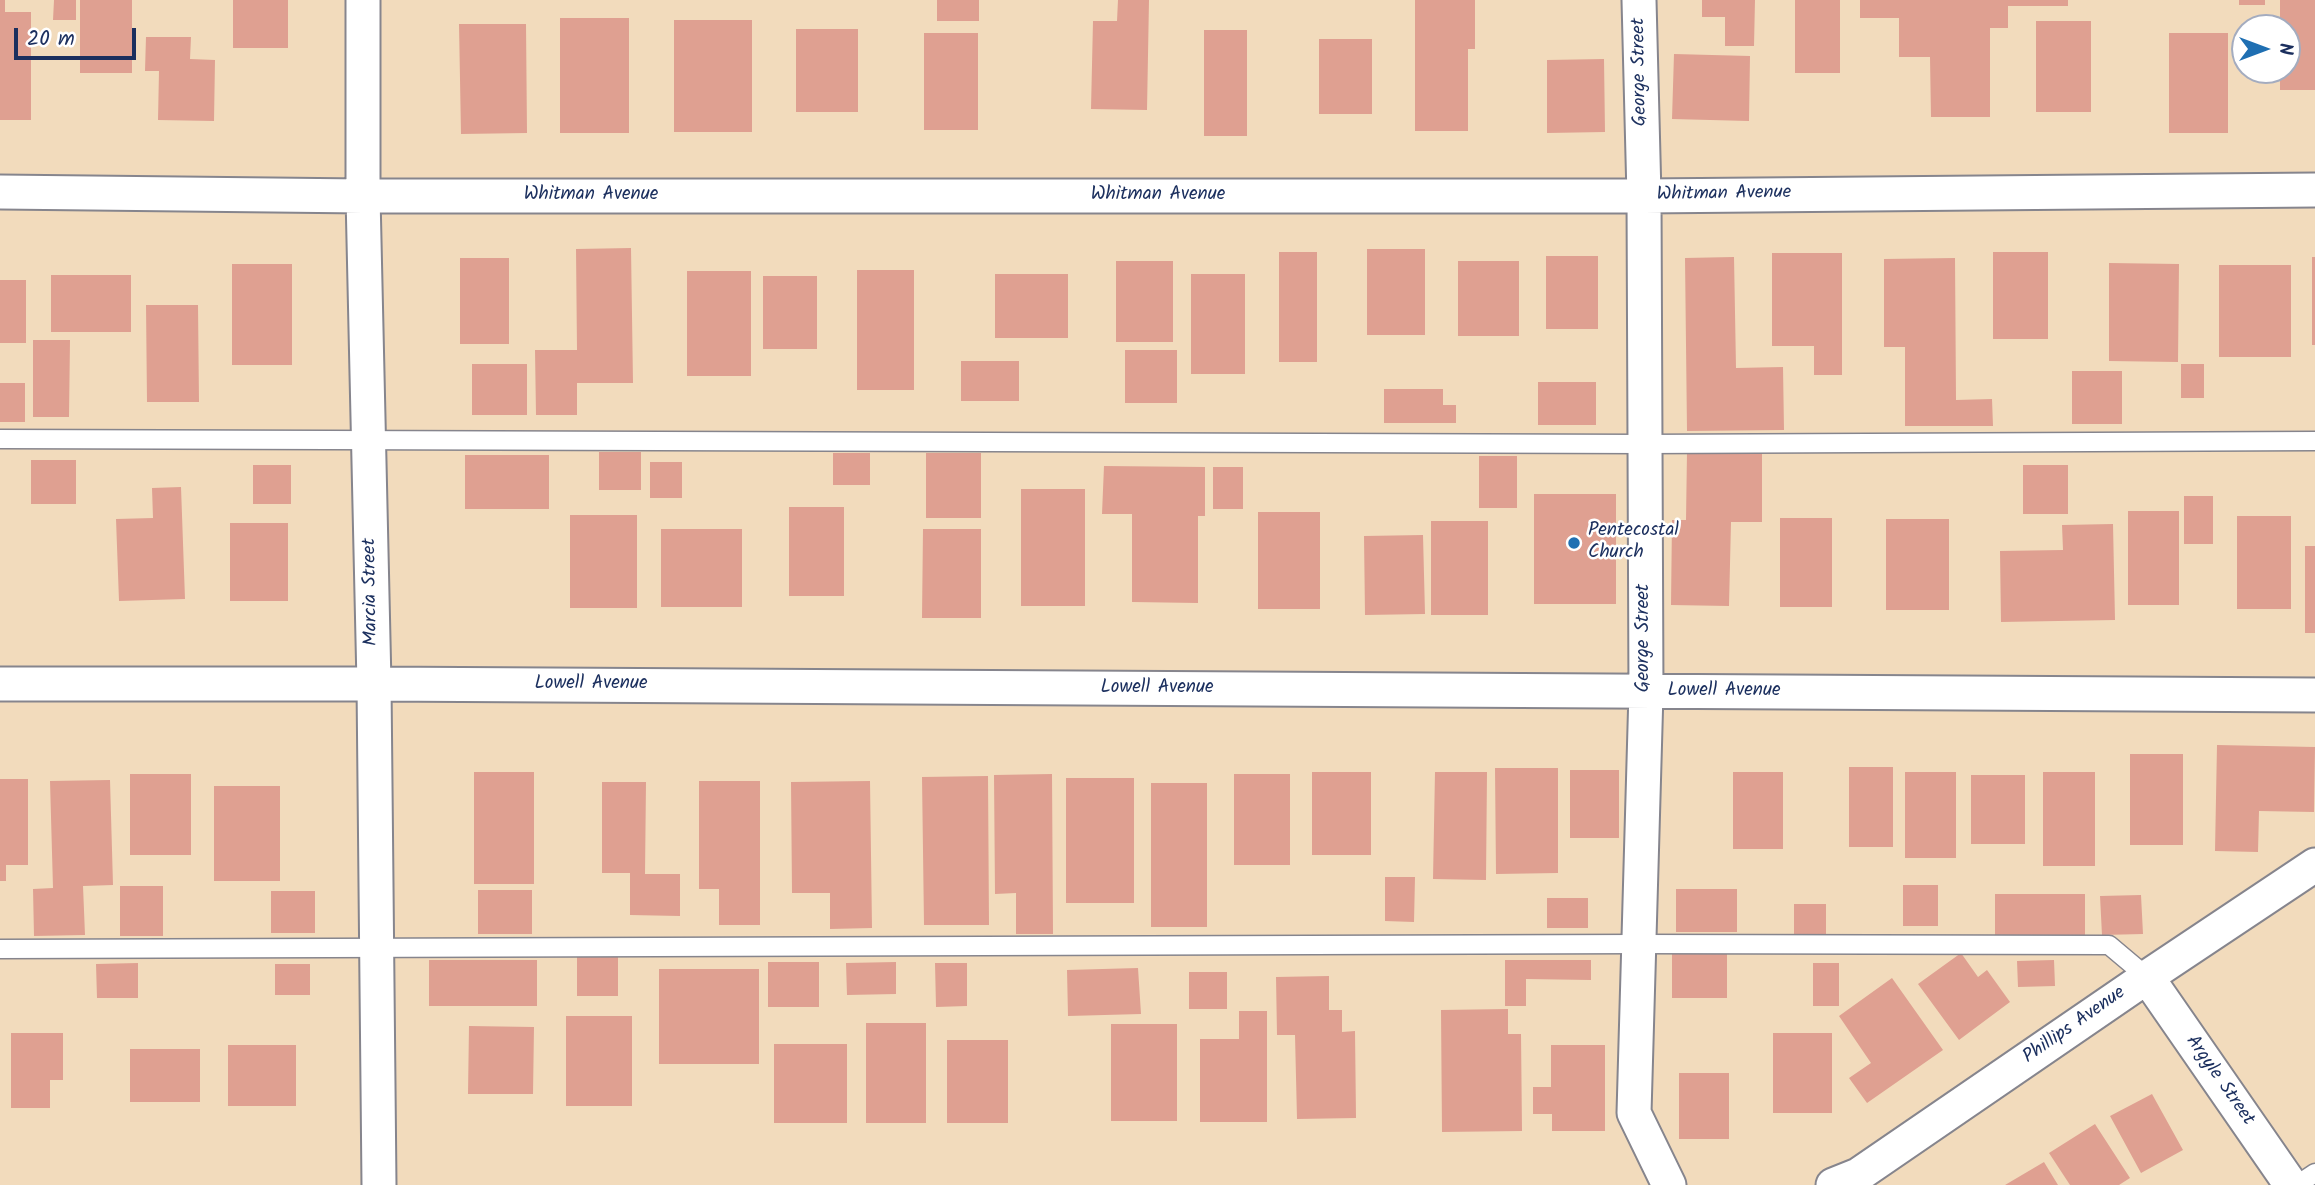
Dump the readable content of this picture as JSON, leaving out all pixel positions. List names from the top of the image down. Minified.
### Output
{"streets":{"street":["George Street","Whitman Avenue","Marcia Street","Lowell Avenue","Phillips Avenue","Argyle Street"]},"crossings":[["George Street","Whitman Avenue"],["George Street","Lowell Avenue"],["Whitman Avenue","Marcia Street"],["Marcia Street","Lowell Avenue"],["Phillips Avenue","Argyle Street"]],"places":["Pentecostal Church"],"scale_bar":"20 m","north":"right"}
